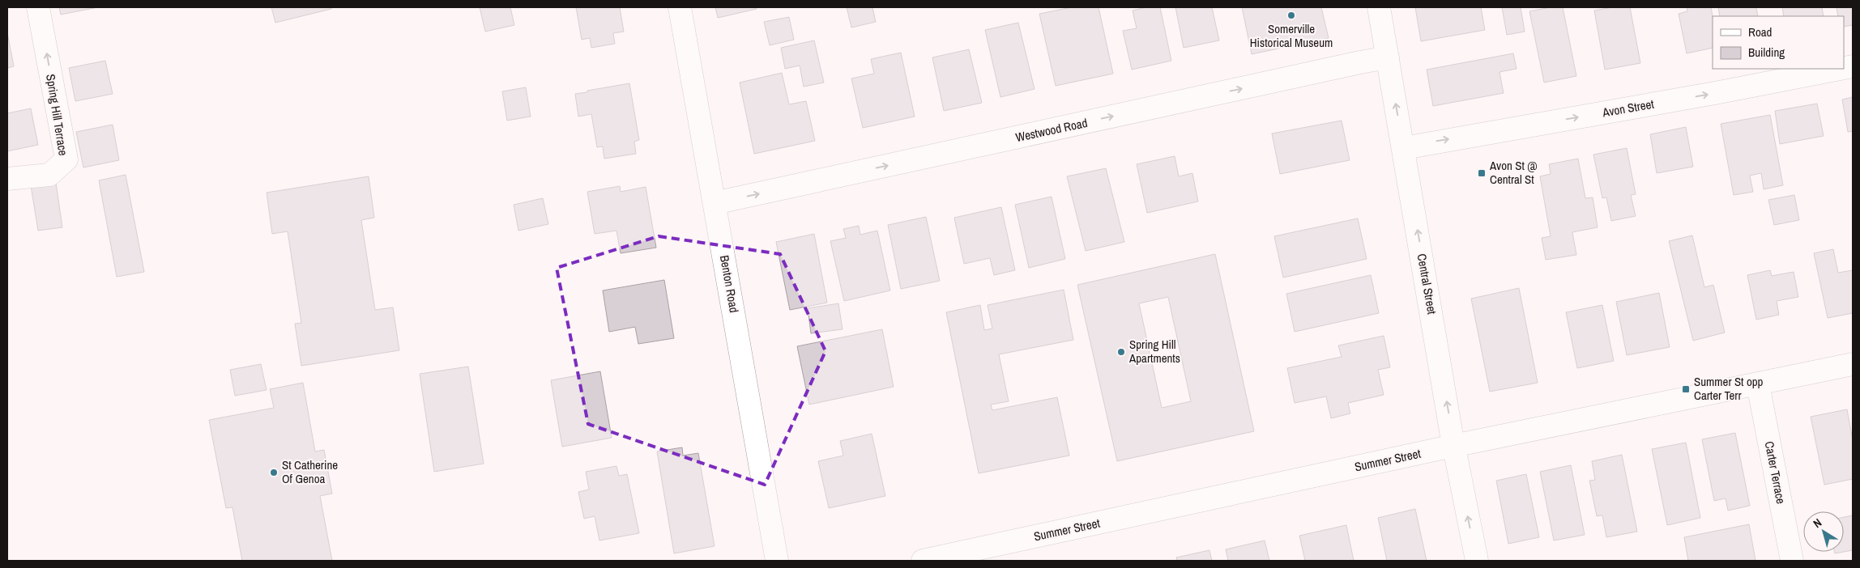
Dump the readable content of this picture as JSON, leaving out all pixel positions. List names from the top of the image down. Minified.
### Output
{"streets":{"street":["Avon Street","Spring Hill Terrace","Westwood Road","Benton Road","Central Street","Summer Street","Carter Terrace"]},"crossings":[["Avon Street","Central Street"],["Westwood Road","Benton Road"],["Westwood Road","Central Street"],["Central Street","Summer Street"],["Summer Street","Carter Terrace"]],"one_way":["Avon Street","Westwood Road","Central Street"],"places":{"other":["Somerville Historical Museum","Spring Hill Apartments","St Catherine Of Genoa"],"transit":["Avon St @ Central St","Summer St opp Carter Terr"]},"legend":["Road","Building"],"north":"top left"}
